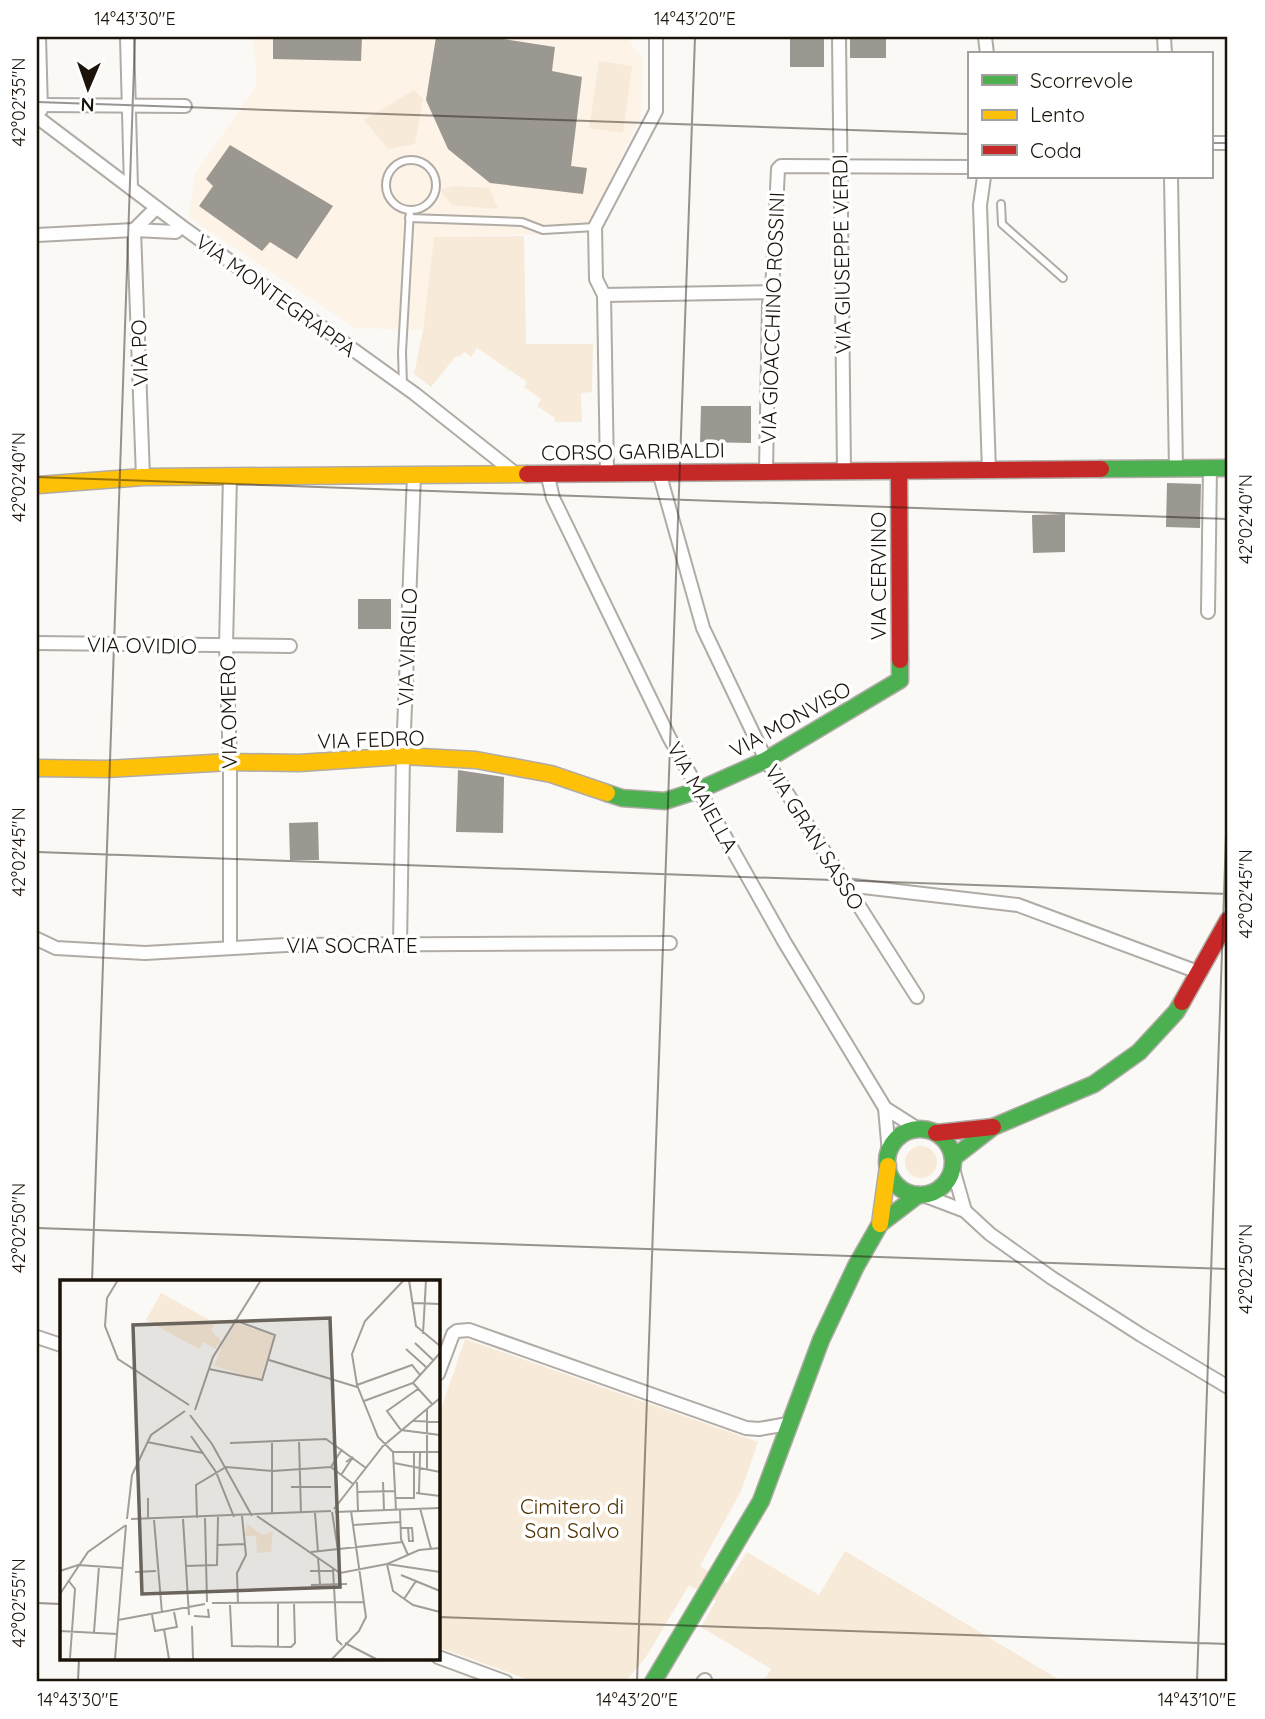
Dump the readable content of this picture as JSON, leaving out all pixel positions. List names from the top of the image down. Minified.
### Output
{"streets":{"street":["VIA GIUSEPPE VERDI","VIA MONTEGRAPPA","VIA GIOACCHINO ROSSINI","VIA PO","CORSO GARIBALDI","VIA CERVINO","VIA OVIDIO","VIA VIRGILO","VIA OMERO","VIA MONVISO","VIA FEDRO","VIA MAIELLA","VIA GRAN SASSO","VIA SOCRATE"]},"crossings":[["VIA GIUSEPPE VERDI","VIA GIOACCHINO ROSSINI"],["VIA GIUSEPPE VERDI","CORSO GARIBALDI"],["VIA MONTEGRAPPA","CORSO GARIBALDI"],["VIA GIOACCHINO ROSSINI","CORSO GARIBALDI"],["VIA PO","CORSO GARIBALDI"],["CORSO GARIBALDI","VIA CERVINO"],["CORSO GARIBALDI","VIA VIRGILO"],["CORSO GARIBALDI","VIA OMERO"],["CORSO GARIBALDI","VIA MAIELLA"],["CORSO GARIBALDI","VIA GRAN SASSO"],["VIA CERVINO","VIA MONVISO"],["VIA OVIDIO","VIA OMERO"],["VIA VIRGILO","VIA FEDRO"],["VIA VIRGILO","VIA SOCRATE"],["VIA OMERO","VIA FEDRO"],["VIA OMERO","VIA SOCRATE"],["VIA MONVISO","VIA FEDRO"],["VIA MONVISO","VIA MAIELLA"],["VIA MONVISO","VIA GRAN SASSO"],["VIA FEDRO","VIA MAIELLA"]],"parks":["Cimitero di San Salvo"],"legend":["Scorrevole","Lento","Coda"],"north":"bottom","coordinates":["14°43'30\"E","14°43'20\"E","42°02'35\"N","42°02'40\"N","42°02'45\"N","42°02'50\"N","42°02'55\"N","14°43'10\"E"]}
